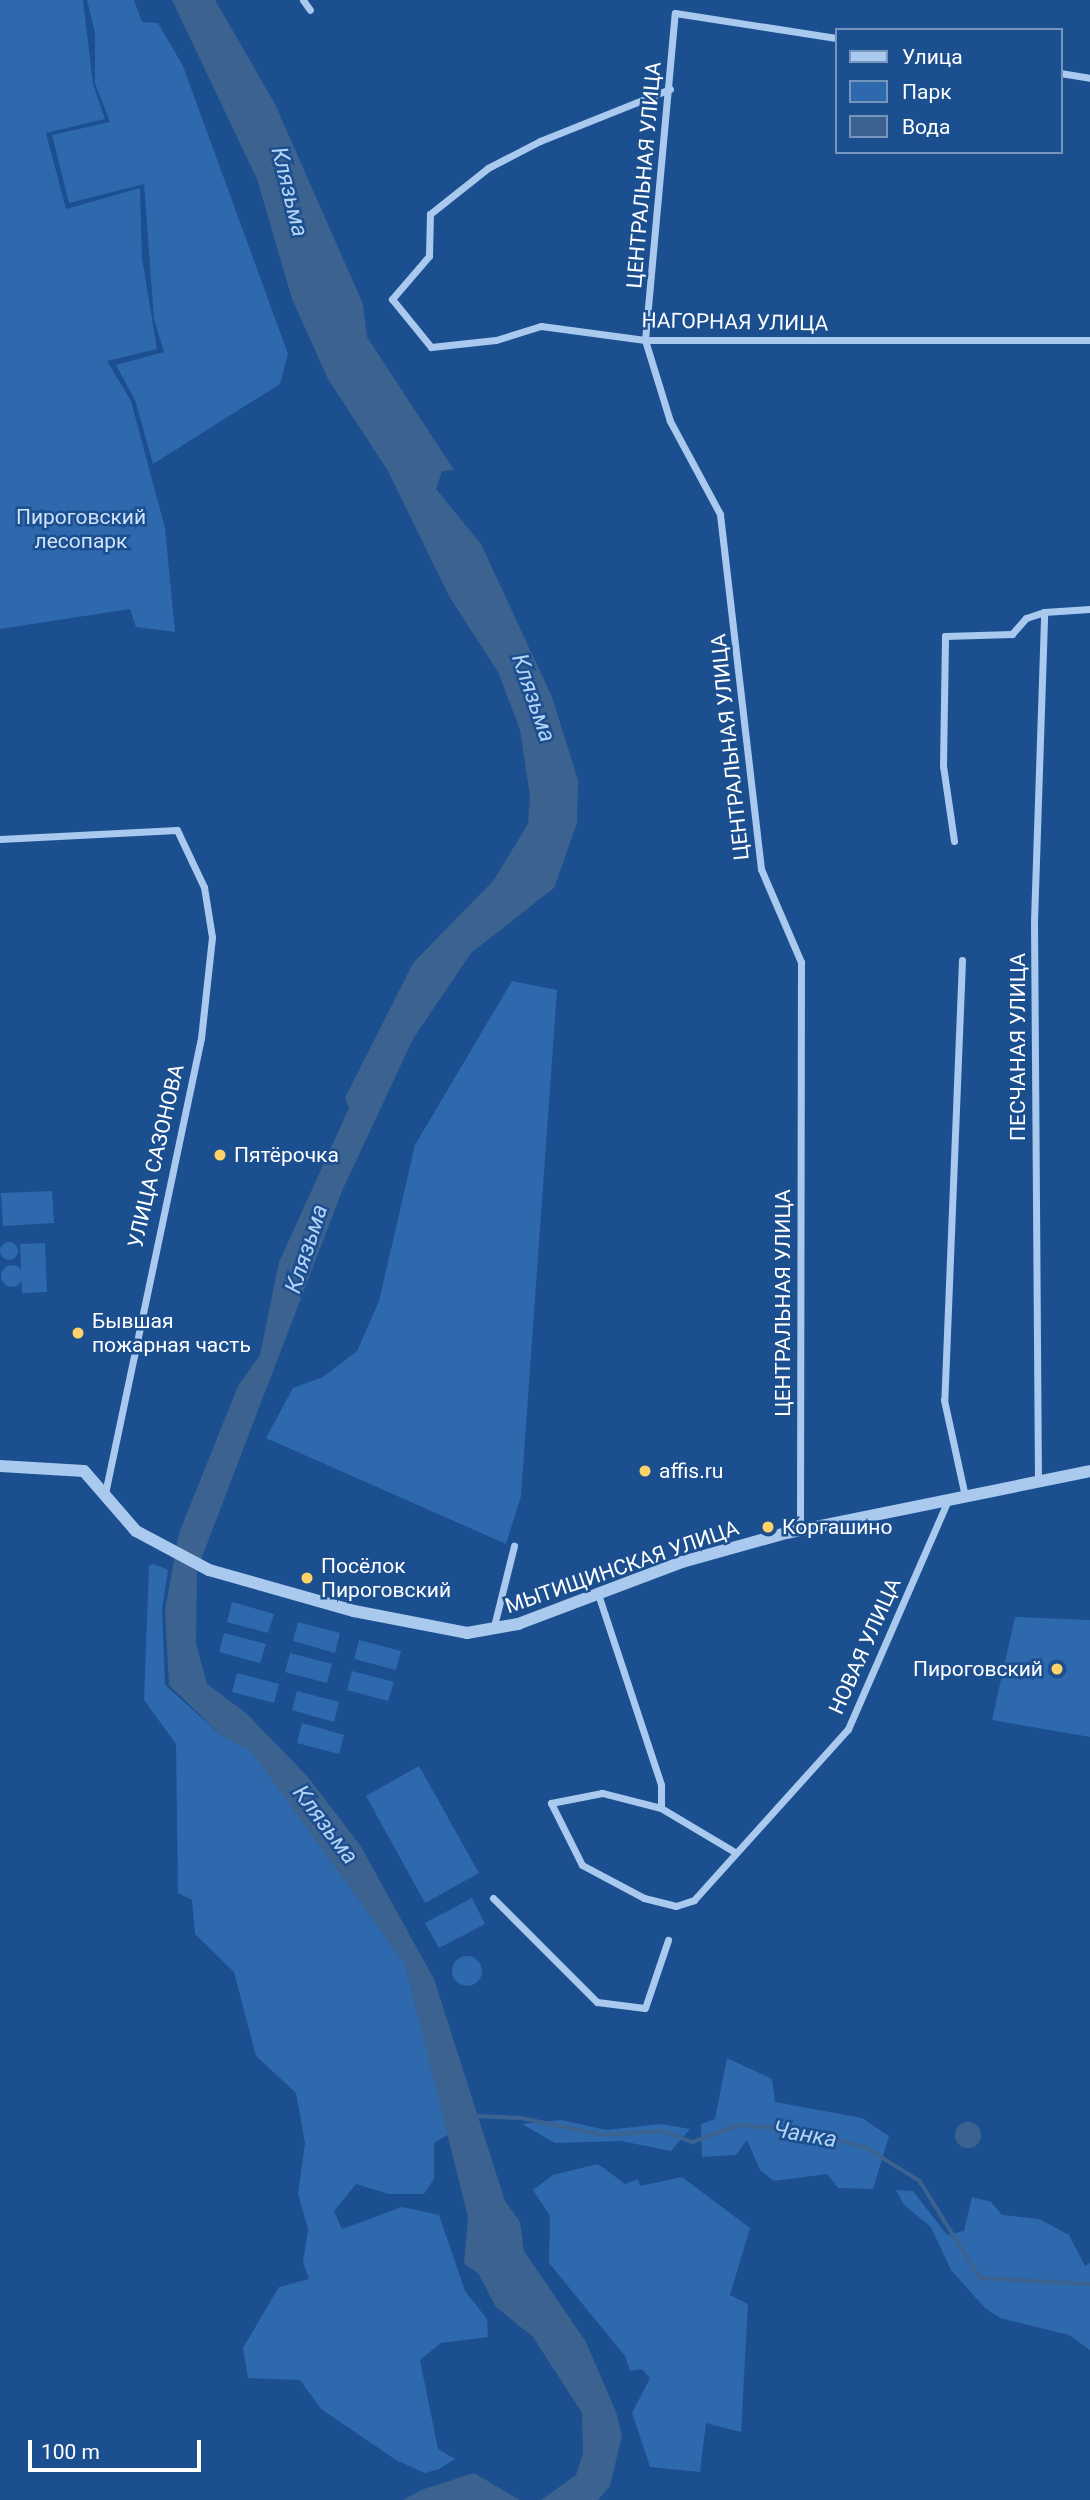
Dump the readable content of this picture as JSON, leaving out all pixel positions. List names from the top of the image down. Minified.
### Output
{"streets":{"street":["ЦЕНТРАЛЬНАЯ УЛИЦА","НАГОРНАЯ УЛИЦА","ПЕСЧАНАЯ УЛИЦА","УЛИЦА САЗОНОВА","МЫТИЩИНСКАЯ УЛИЦА","НОВАЯ УЛИЦА"]},"crossings":[["ЦЕНТРАЛЬНАЯ УЛИЦА","НАГОРНАЯ УЛИЦА"],["ЦЕНТРАЛЬНАЯ УЛИЦА","МЫТИЩИНСКАЯ УЛИЦА"],["ПЕСЧАНАЯ УЛИЦА","МЫТИЩИНСКАЯ УЛИЦА"],["УЛИЦА САЗОНОВА","МЫТИЩИНСКАЯ УЛИЦА"],["МЫТИЩИНСКАЯ УЛИЦА","НОВАЯ УЛИЦА"]],"water":["Клязьма","Чанка"],"parks":["Пироговский лесопарк"],"places":["Пятёрочка","Бывшая пожарная часть","affis.ru","Коргашино","Посёлок Пироговский","Пироговский"],"legend":["Улица","Парк","Вода"],"scale_bar":"100 m"}
